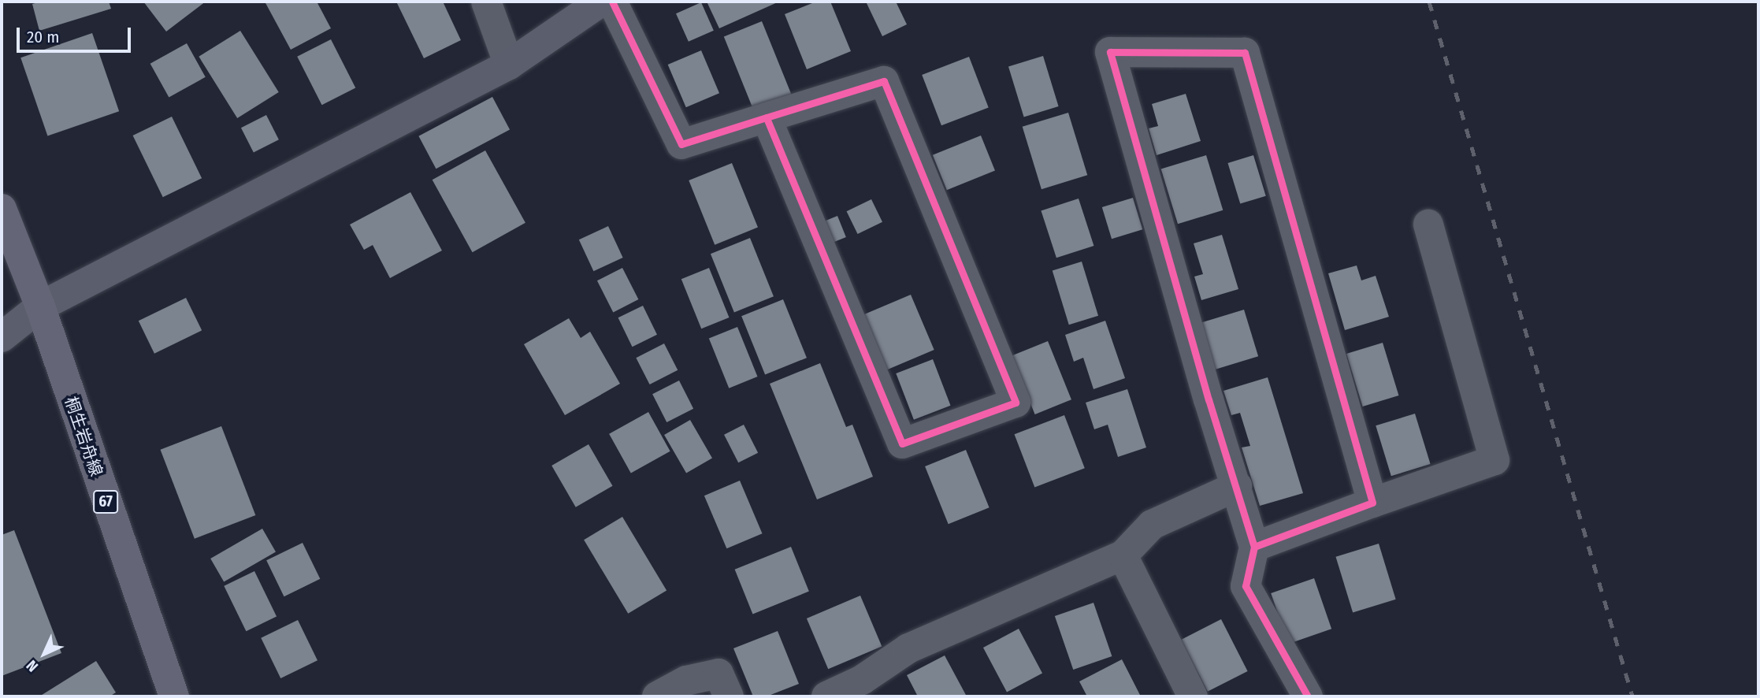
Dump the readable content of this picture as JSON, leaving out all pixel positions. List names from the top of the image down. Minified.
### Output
{"streets":{"main road":["桐生岩舟線","67"]},"scale_bar":"20 m","north":"bottom left"}
